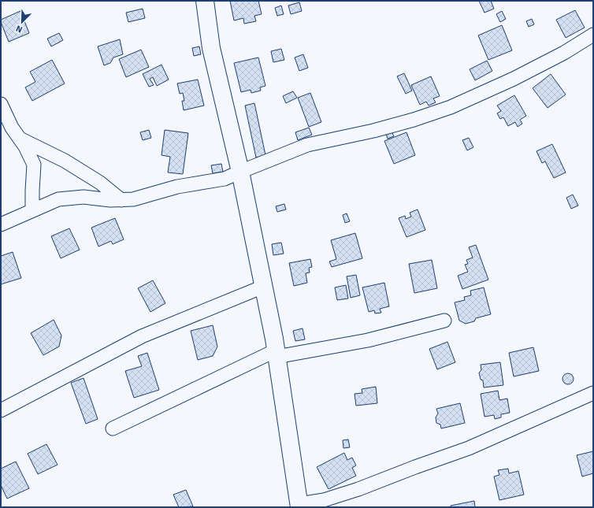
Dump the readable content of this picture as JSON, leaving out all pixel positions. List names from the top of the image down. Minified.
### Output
{"north":"bottom left"}
